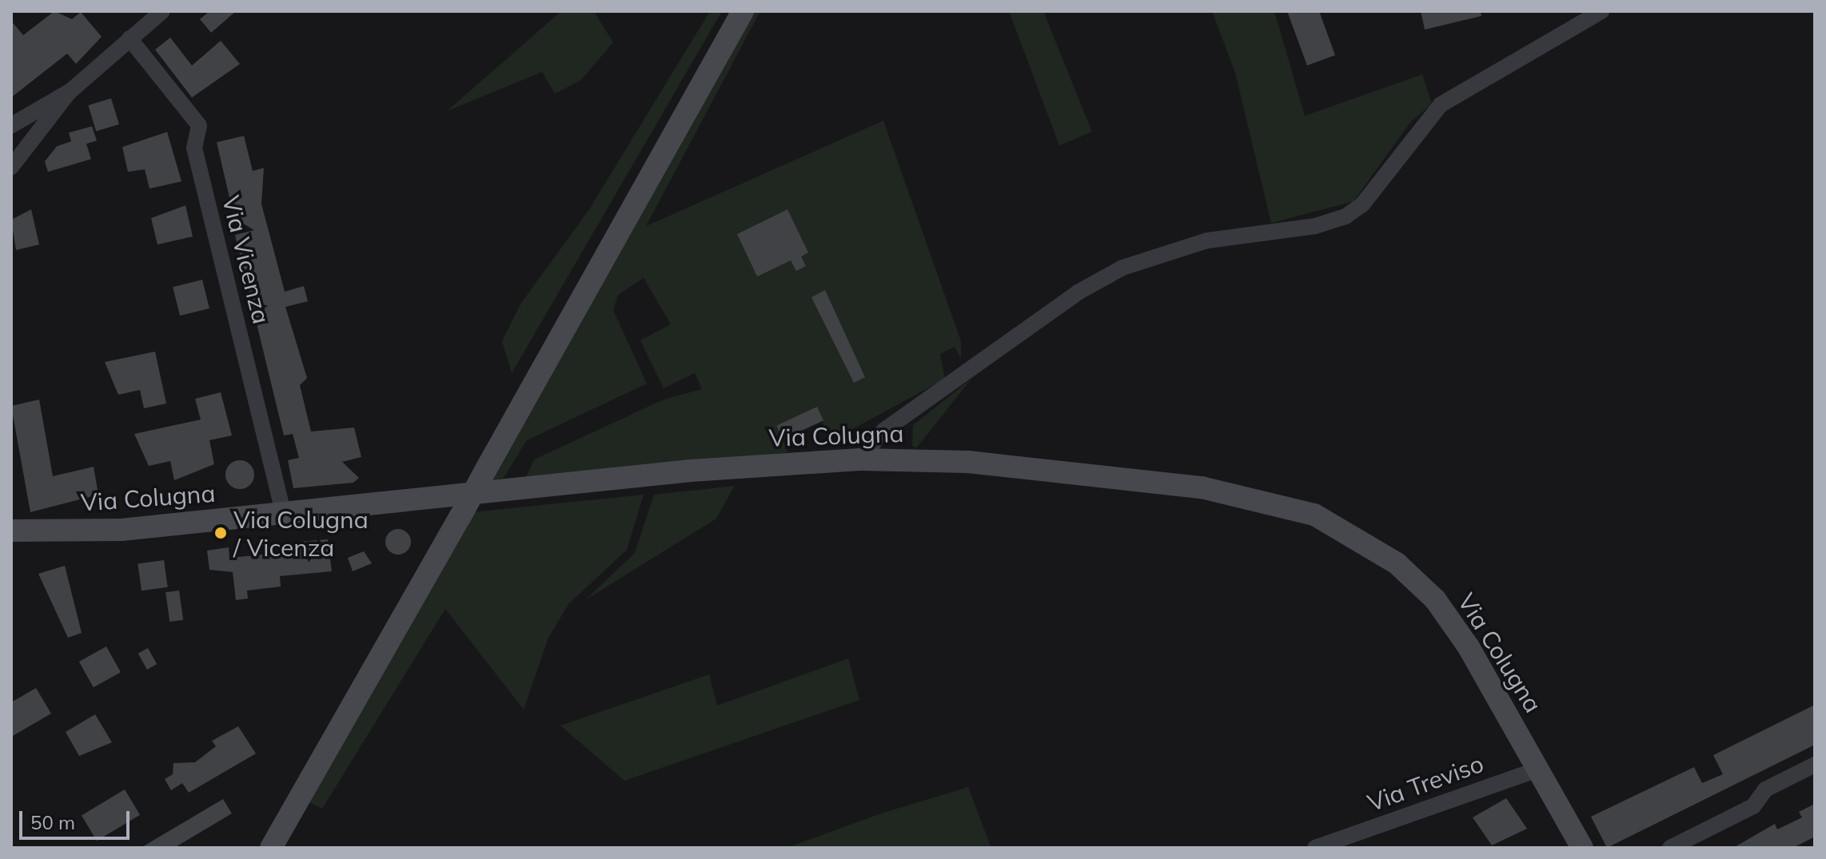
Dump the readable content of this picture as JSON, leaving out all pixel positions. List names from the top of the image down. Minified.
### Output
{"streets":{"street":["Via Vicenza","Via Colugna","Via Treviso"]},"crossings":[["Via Vicenza","Via Colugna"],["Via Colugna","Via Treviso"]],"places":["Via Colugna / Vicenza"],"scale_bar":"50 m"}
